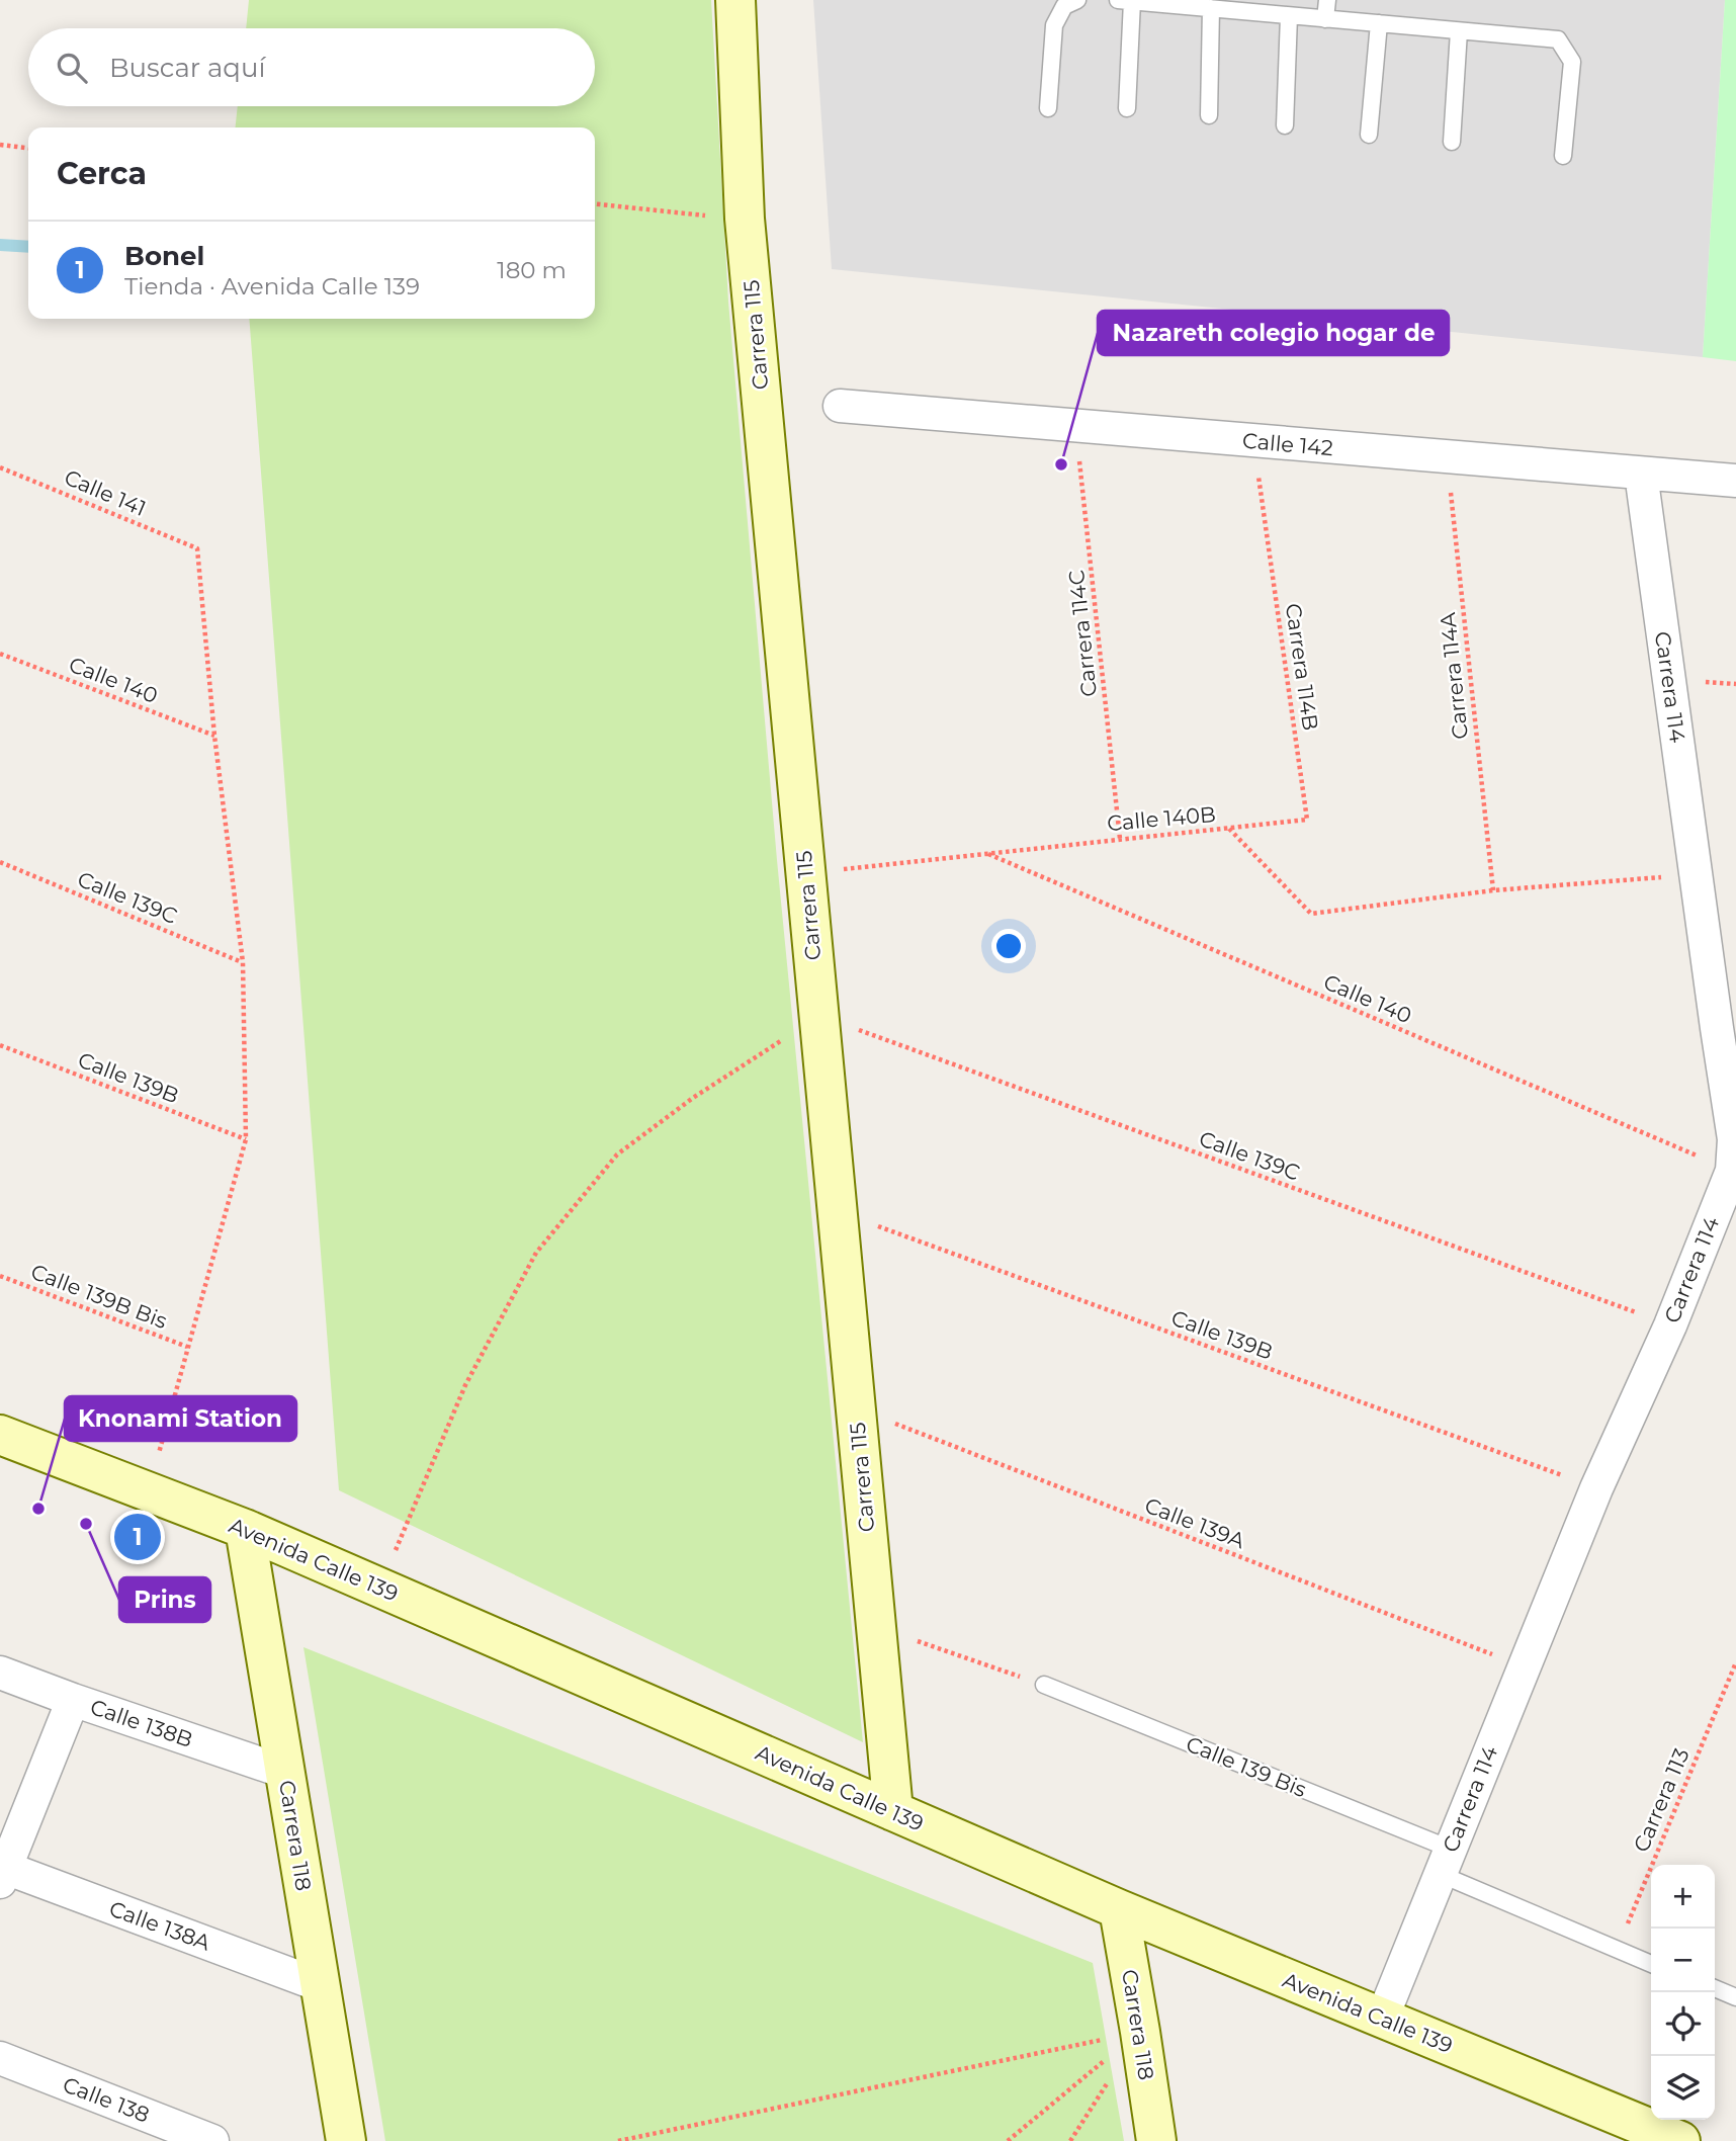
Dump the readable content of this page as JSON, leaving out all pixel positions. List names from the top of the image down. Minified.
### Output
{"streets":{"street":["Carrera 115","Calle 142","Carrera 114","Avenida Calle 139","Calle 138B","Carrera 118","Calle 138A","Calle 138"],"lane":["Calle 139 Bis"],"path":["Calle 141","Carrera 114C","Carrera 114B","Carrera 114A","Calle 140","Calle 140B","Calle 139C","Calle 139B","Calle 139B Bis","Calle 139A","Carrera 113"]},"crossings":[["Carrera 115","Calle 140B"],["Carrera 115","Calle 139C"],["Carrera 115","Calle 139B"],["Carrera 115","Calle 139A"],["Carrera 115","Avenida Calle 139"],["Calle 142","Carrera 114C"],["Calle 142","Carrera 114B"],["Calle 142","Carrera 114A"],["Calle 142","Carrera 114"],["Calle 141","Calle 140"],["Carrera 114C","Calle 140B"],["Carrera 114B","Calle 140B"],["Carrera 114A","Calle 140B"],["Calle 140","Carrera 114"],["Calle 140","Calle 140B"],["Carrera 114","Calle 140B"],["Carrera 114","Calle 139C"],["Carrera 114","Calle 139B"],["Carrera 114","Calle 139A"],["Carrera 114","Avenida Calle 139"],["Carrera 114","Calle 139 Bis"],["Avenida Calle 139","Carrera 118"],["Calle 138B","Carrera 118"],["Calle 139 Bis","Carrera 113"],["Carrera 118","Calle 138A"]],"places":["Nazareth colegio hogar de","Knonami Station","Prins"],"page":{"search":"Buscar aquí","heading":"Cerca","list":[{"mark":"1","name":"Bonel","note":"Tienda · Avenida Calle 139","value":"180 m"}],"pins":"1","map_buttons":["+","−"]}}
